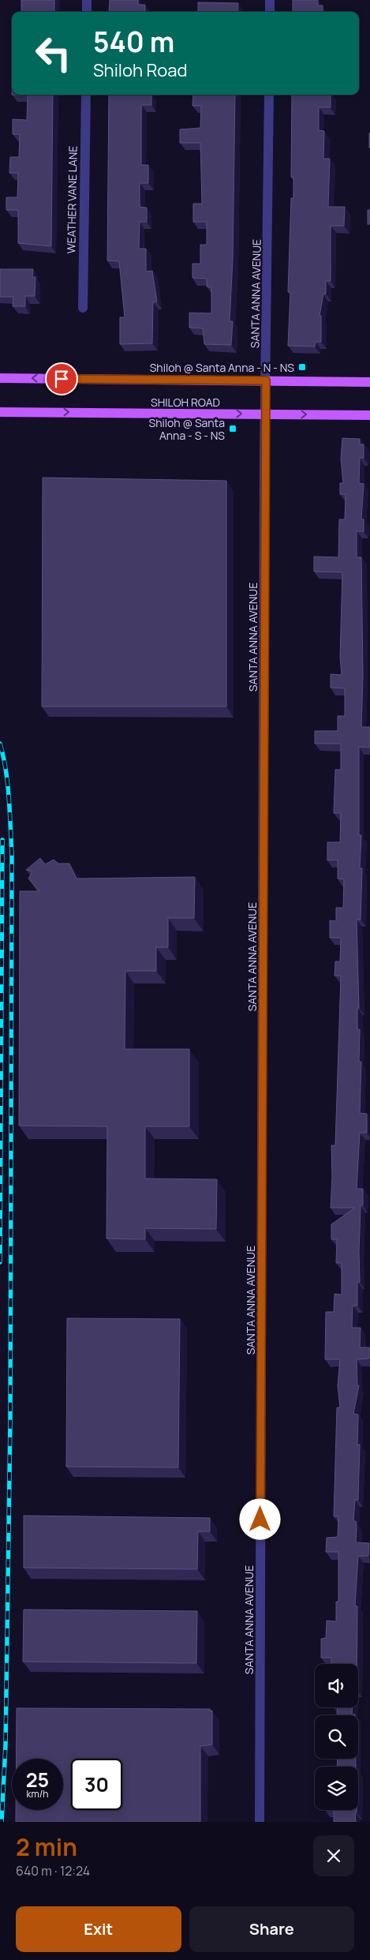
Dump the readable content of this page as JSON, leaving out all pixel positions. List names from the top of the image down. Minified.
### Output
{"streets":{"main road":["SHILOH ROAD"],"street":["WEATHER VANE LANE","SANTA ANNA AVENUE"]},"crossings":[["SANTA ANNA AVENUE","SHILOH ROAD"]],"places":{"transit":["Shiloh @ Santa Anna - N - NS","Shiloh @ Santa Anna - S - NS"]},"page":{"turn":["540 m","Shiloh Road"],"speed":"25 km/h","limit":"30","heading":["2 min","640 m · 12:24"],"buttons":["Exit","Share"]}}
